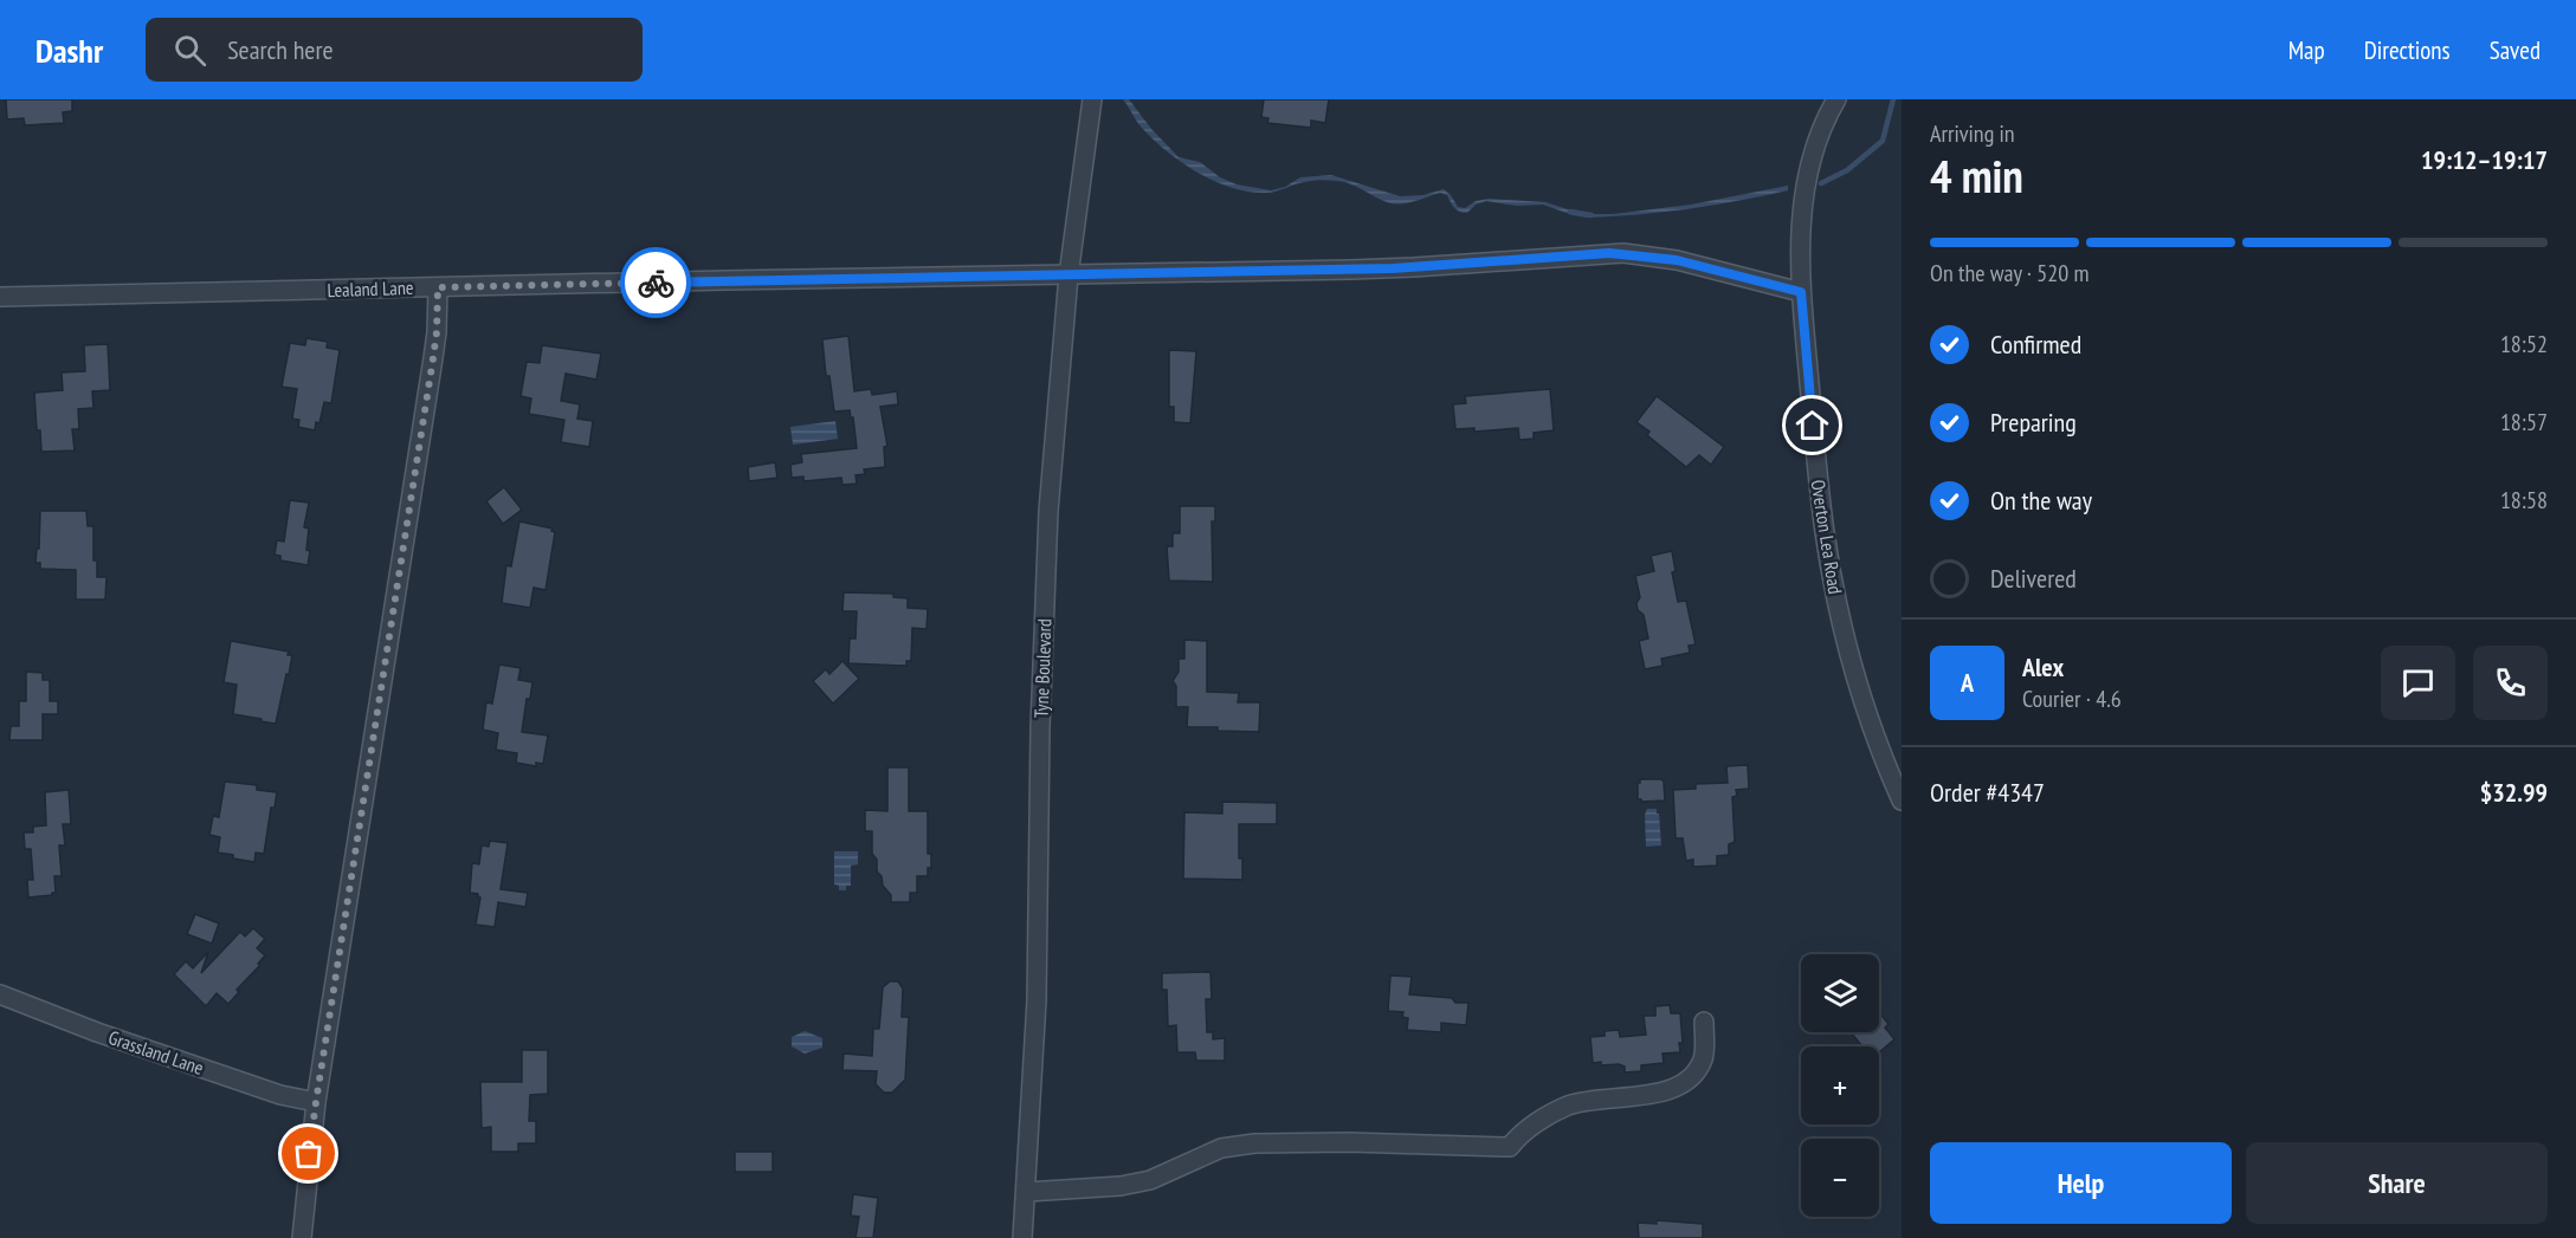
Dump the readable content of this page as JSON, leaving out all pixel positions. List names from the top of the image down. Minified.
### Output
{"streets":{"street":["Lealand Lane","Overton Lea Road","Tyne Boulevard","Grassland Lane"]},"crossings":[["Lealand Lane","Overton Lea Road"],["Lealand Lane","Tyne Boulevard"]],"page":{"header":"Dashr","search":"Search here","nav":["Map","Directions","Saved"],"heading":["4 min","Arriving in","19:12–19:17"],"panel":["Alex","Courier · 4.6","Order #4347","$32.99"],"bar":"On the way · 520 m","list":[["Confirmed","18:52"],["Preparing","18:57"],["On the way","18:58"],"Delivered"],"round":"A","map_buttons":["+","−"],"buttons":["Help","Share"]}}
